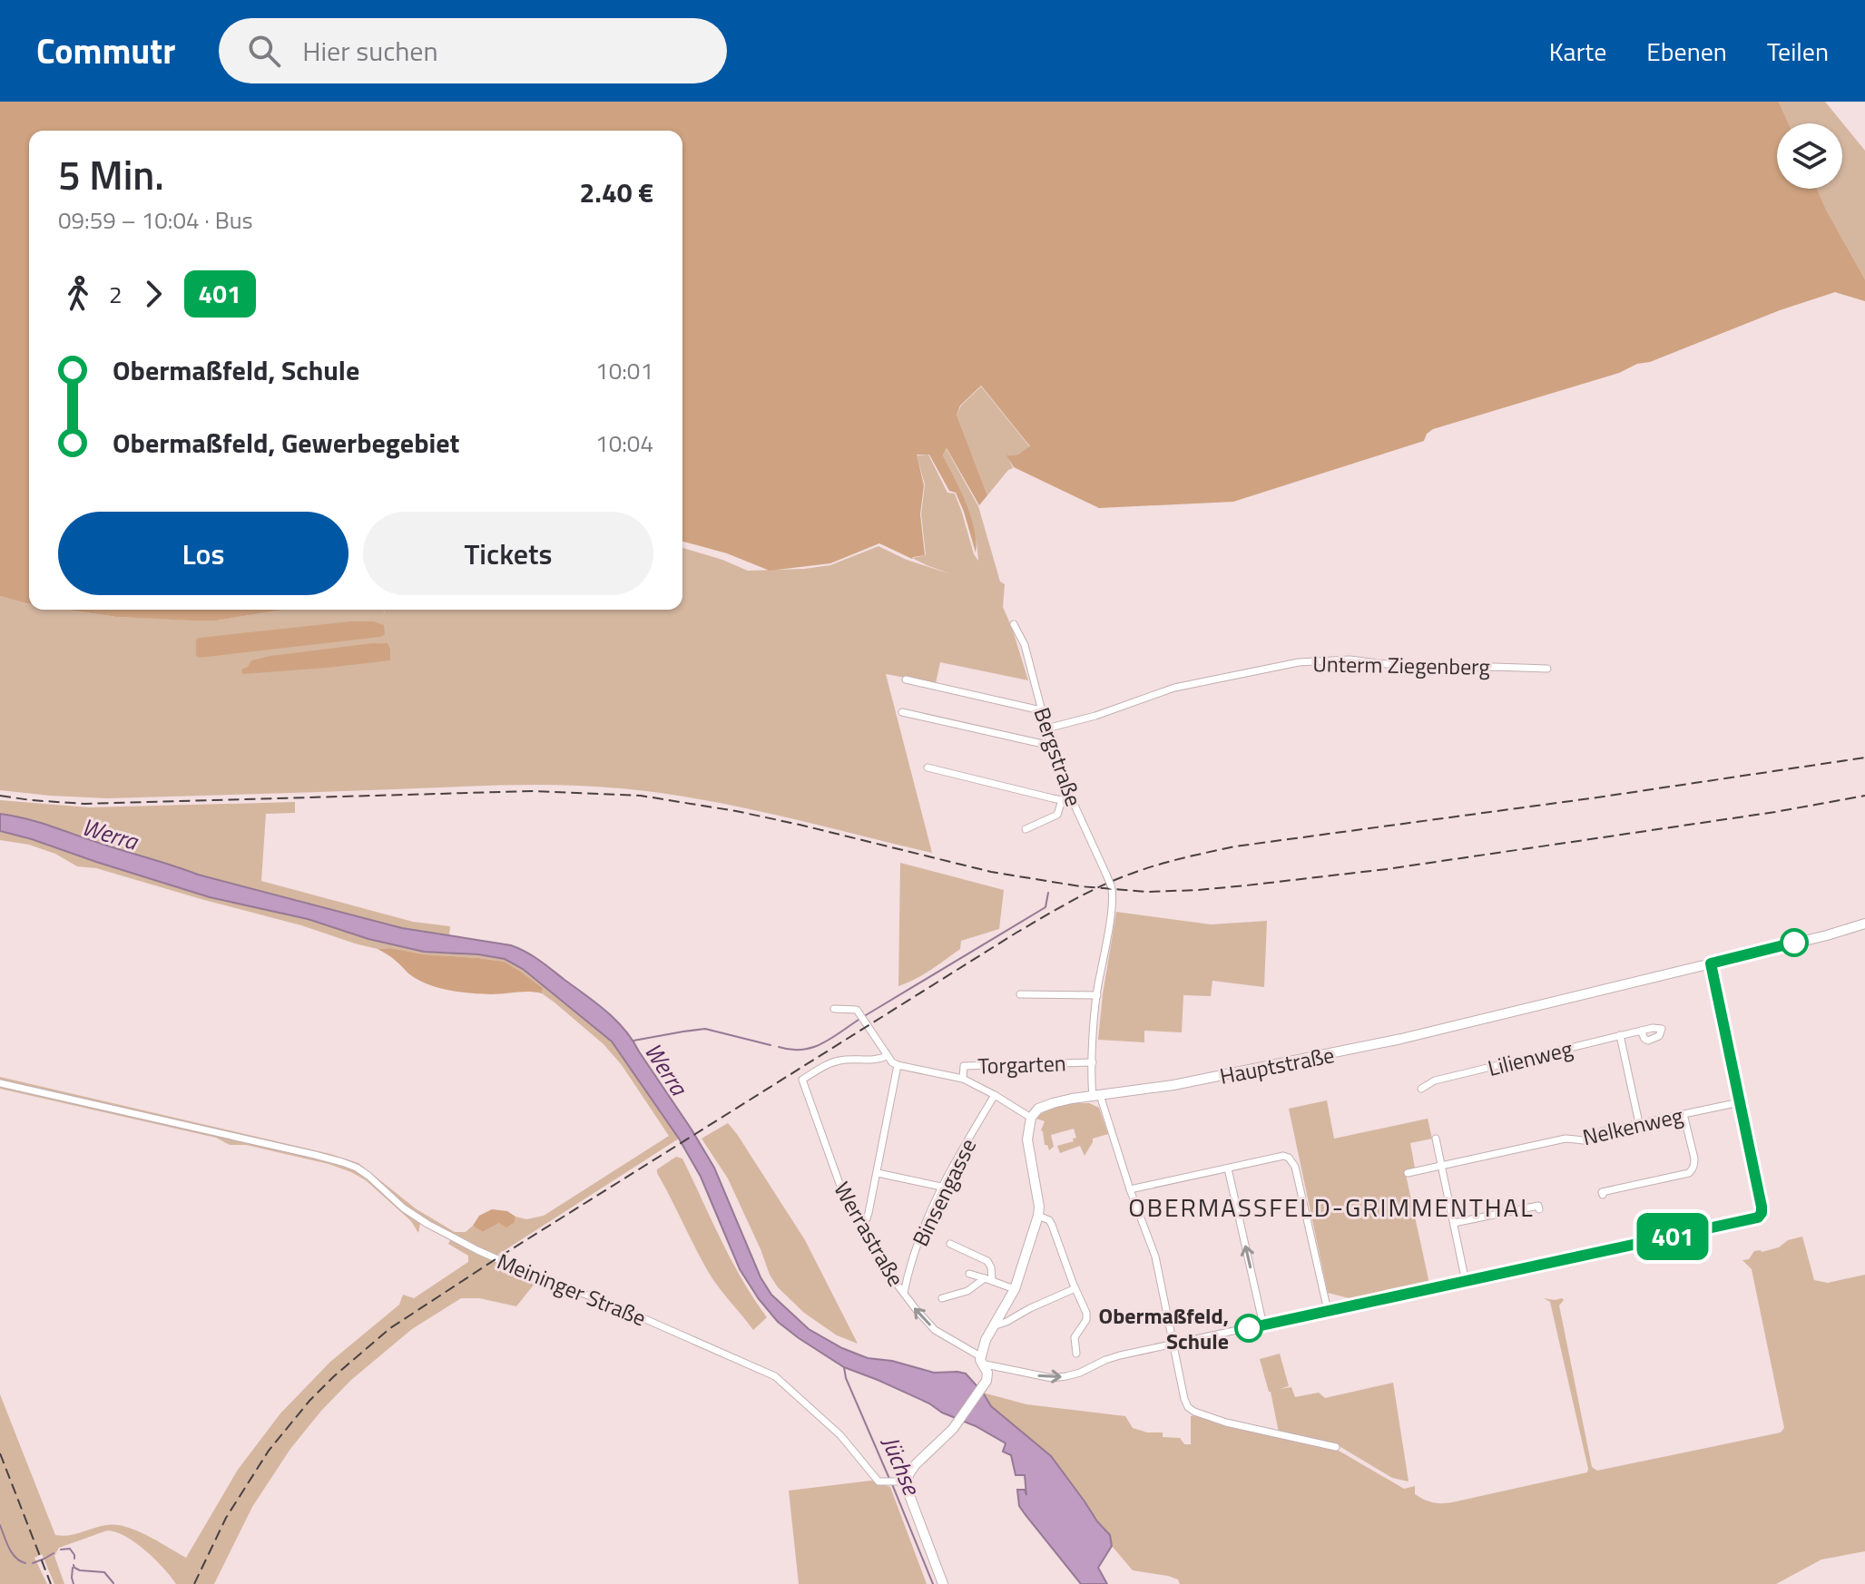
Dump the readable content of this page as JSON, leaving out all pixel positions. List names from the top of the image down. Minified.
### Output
{"streets":{"main road":["Hauptstraße"],"street":["Unterm Ziegenberg","Bergstraße","Lilienweg","Torgarten","Nelkenweg","Binsengasse","Werrastraße","Meininger Straße"]},"crossings":[["Unterm Ziegenberg","Bergstraße"],["Nelkenweg","Werrastraße"],["Binsengasse","Werrastraße"]],"districts":["OBERMASSFELD-GRIMMENTHAL"],"water":["Werra","Jüchse"],"places":["Obermaßfeld, Schule"],"lines":["bus line 401"],"page":{"header":"Commutr","search":"Hier suchen","nav":["Karte","Ebenen","Teilen"],"on_map":"401","heading":["5 Min.","09:59 – 10:04 · Bus","2.40 €"],"legs":["2","401"],"list":[{"name":"Obermaßfeld, Schule","value":"10:01"},{"name":"Obermaßfeld, Gewerbegebiet","value":"10:04"}],"buttons":["Los","Tickets"]}}
